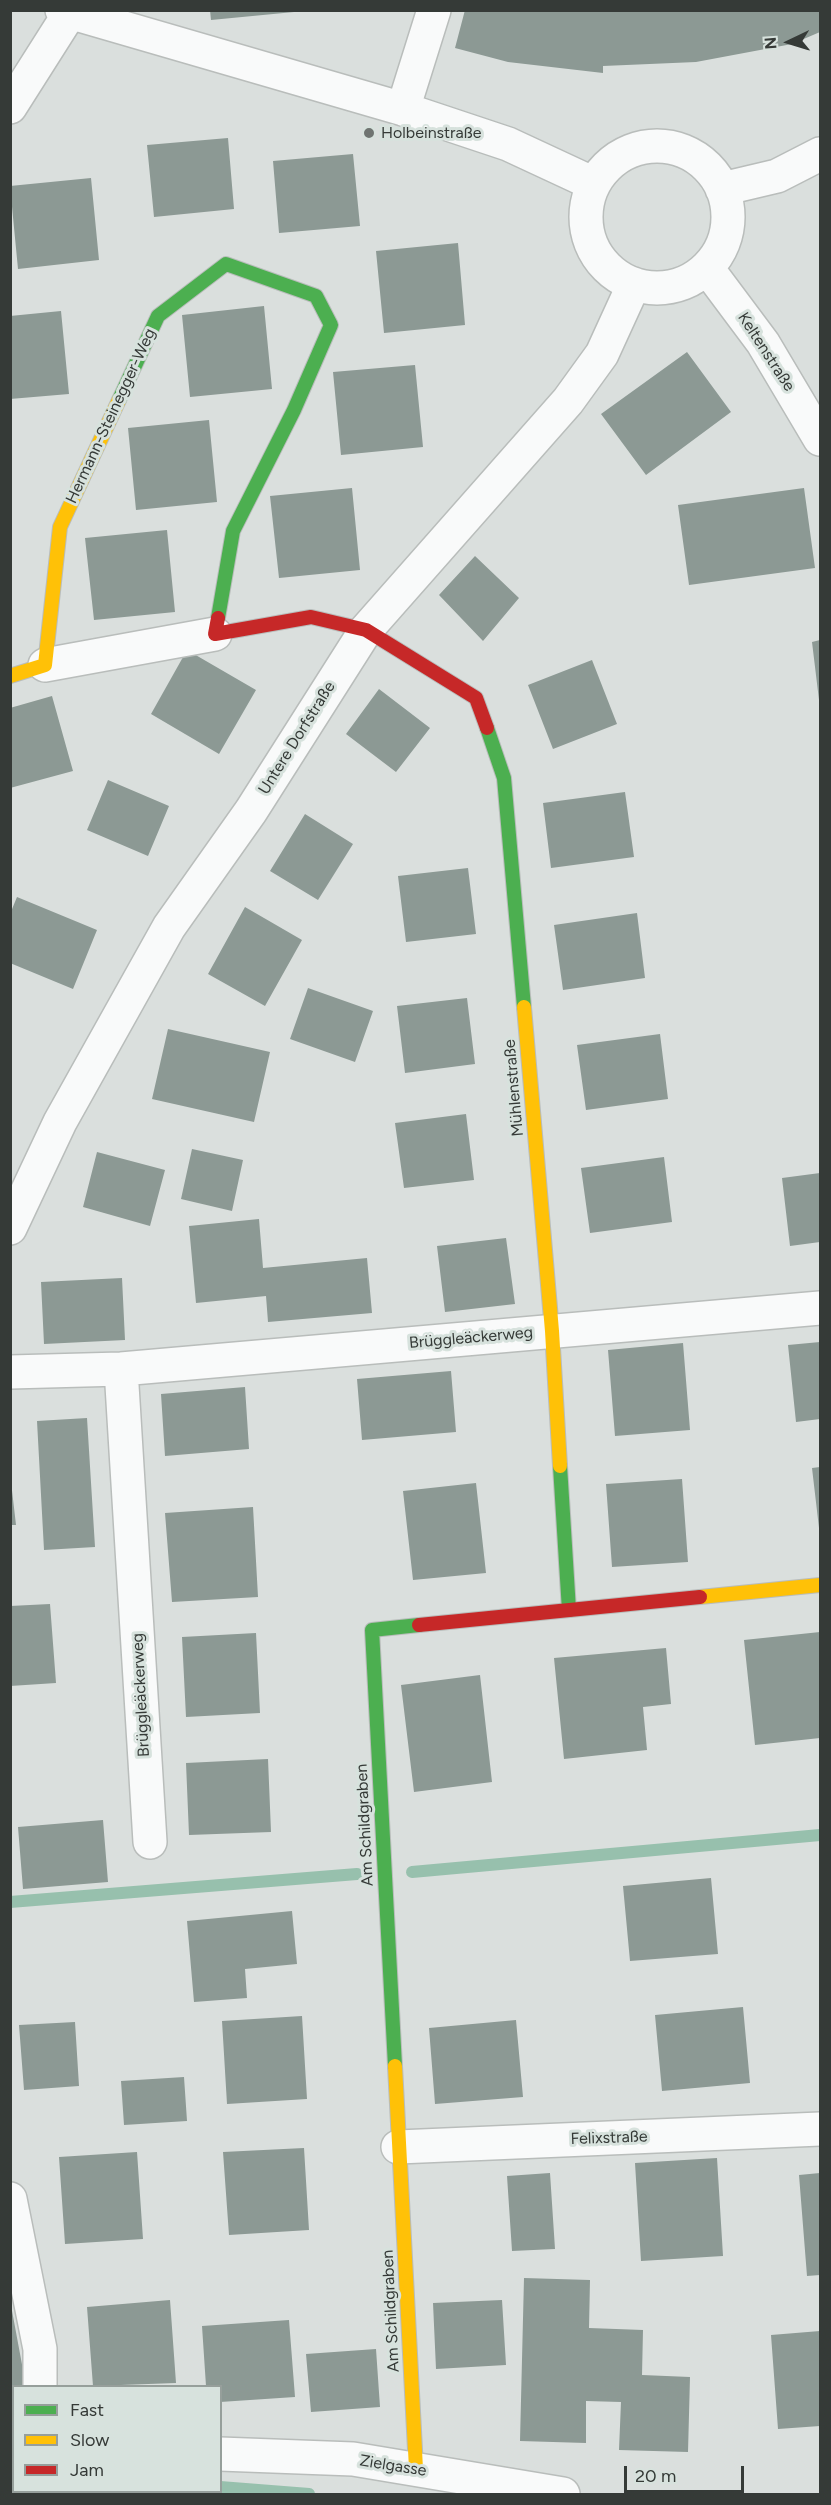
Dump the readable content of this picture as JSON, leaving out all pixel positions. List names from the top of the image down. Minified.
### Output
{"streets":{"street":["Keltenstraße","Hermann-Steinegger-Weg","Untere Dorfstraße","Mühlenstraße","Brüggleäckerweg","Am Schildgraben","Felixstraße","Zielgasse"]},"crossings":[["Keltenstraße","Untere Dorfstraße"],["Untere Dorfstraße","Mühlenstraße"],["Mühlenstraße","Brüggleäckerweg"],["Mühlenstraße","Am Schildgraben"],["Am Schildgraben","Felixstraße"],["Am Schildgraben","Zielgasse"]],"places":["Holbeinstraße"],"legend":["Fast","Slow","Jam"],"scale_bar":"20 m","north":"left"}
